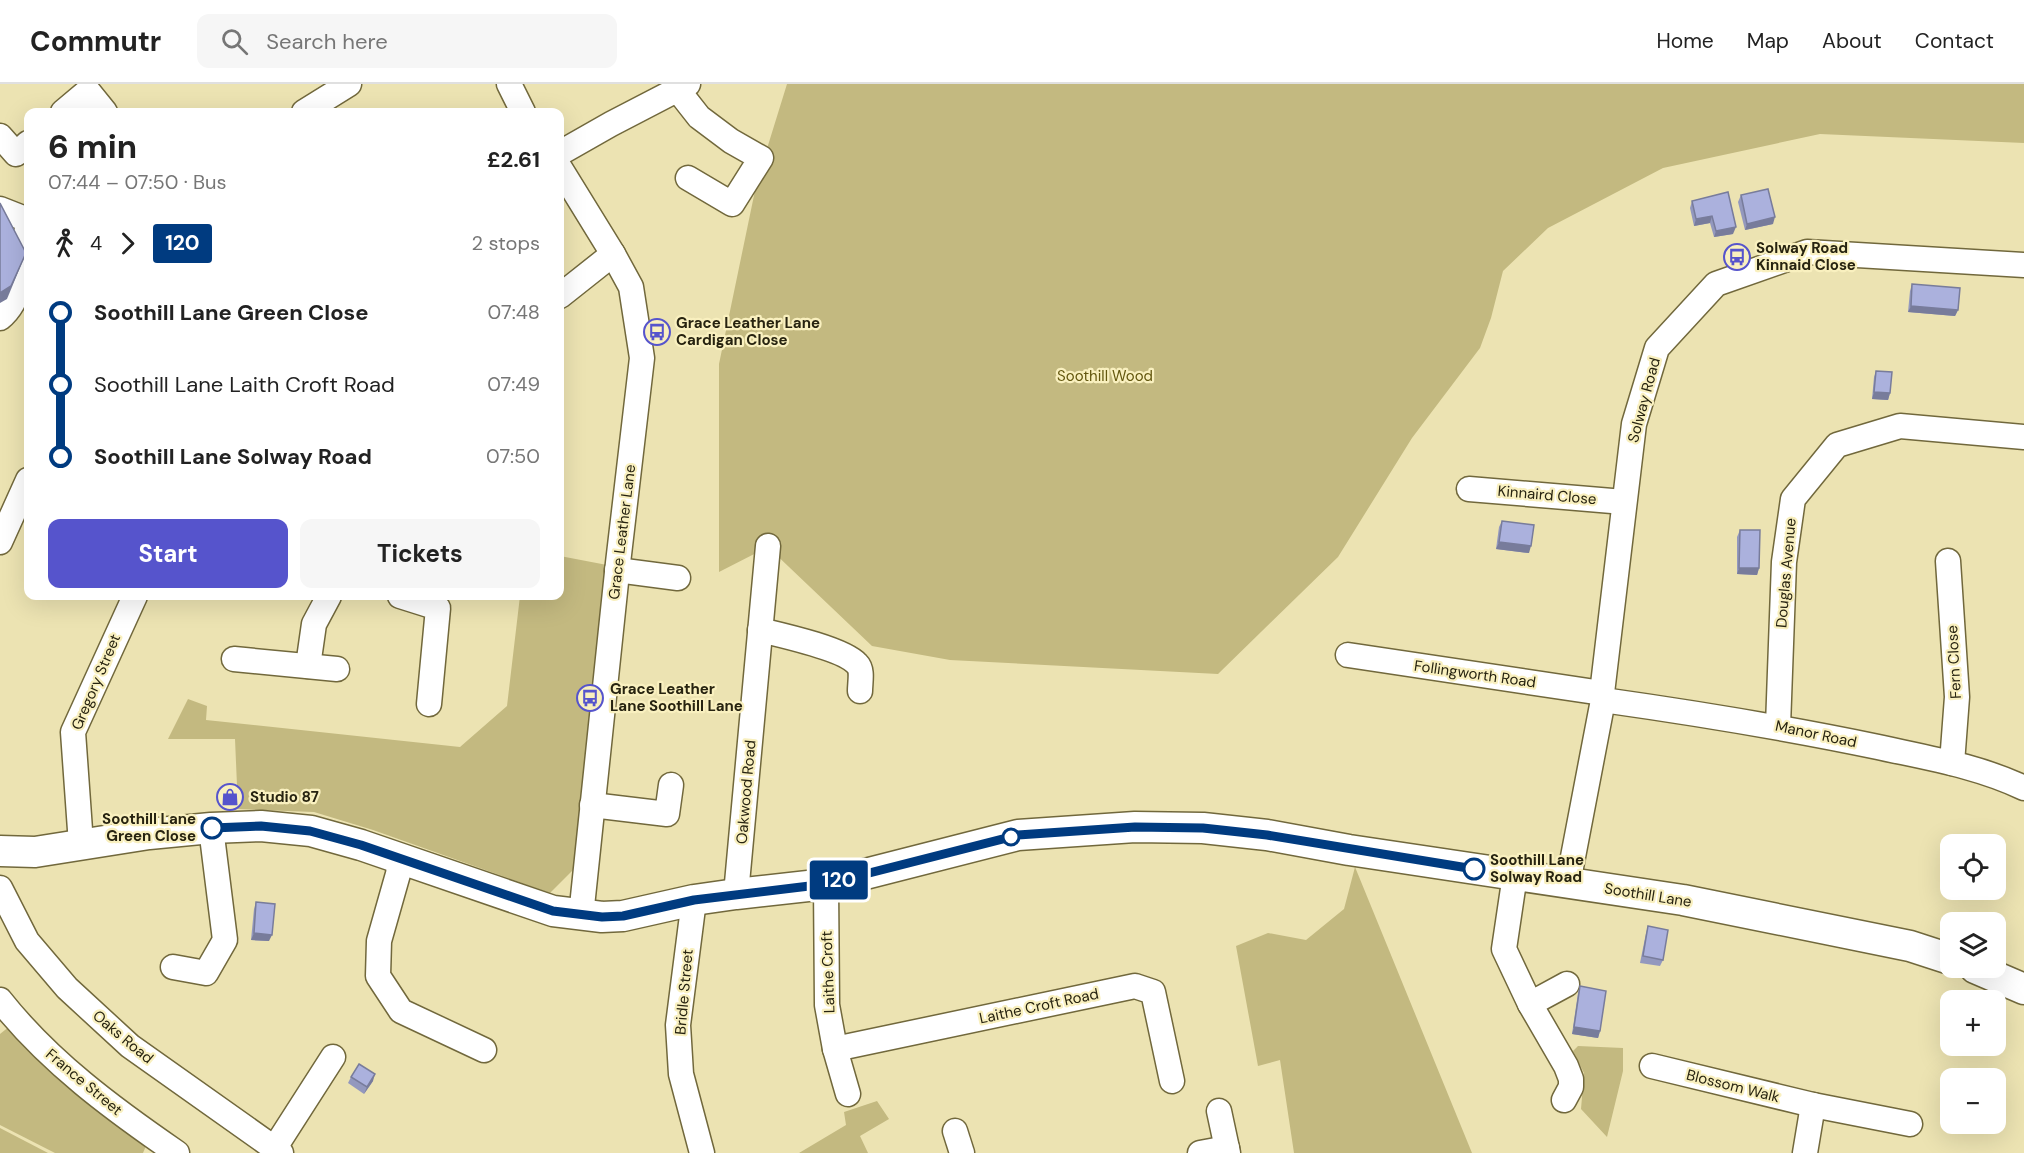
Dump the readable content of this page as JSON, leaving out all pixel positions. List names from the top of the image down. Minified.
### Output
{"streets":{"main road":["Soothill Lane"],"street":["Solway Road","Kinnaird Close","Grace Leather Lane","Douglas Avenue","Fern Close","Follingworth Road","Gregory Street","Manor Road","Oakwood Road","Laithe Croft","Bridle Street","Laithe Croft Road","Oaks Road","France Street","Blossom Walk"]},"crossings":[["Solway Road","Kinnaird Close"],["Solway Road","Follingworth Road"],["Solway Road","Manor Road"],["Solway Road","Soothill Lane"],["Grace Leather Lane","Soothill Lane"],["Douglas Avenue","Manor Road"],["Fern Close","Manor Road"],["Follingworth Road","Manor Road"],["Gregory Street","Soothill Lane"],["Oakwood Road","Soothill Lane"],["Soothill Lane","Laithe Croft"],["Soothill Lane","Bridle Street"],["Laithe Croft","Laithe Croft Road"]],"parks":["Soothill Wood"],"places":{"bus stop":["Solway Road Kinnaid Close","Grace Leather Lane Cardigan Close","Grace Leather Lane Soothill Lane"],"shop":["Studio 87"],"other":["Soothill Lane Green Close","Soothill Lane Solway Road"]},"lines":["bus line 120"],"page":{"header":"Commutr","search":"Search here","nav":["Home","Map","About","Contact"],"on_map":"120","heading":["6 min","07:44 – 07:50 · Bus","£2.61"],"legs":["4","120","2 stops"],"list":[{"name":"Soothill Lane Green Close","value":"07:48"},{"name":"Soothill Lane Laith Croft Road","value":"07:49"},{"name":"Soothill Lane Solway Road","value":"07:50"}],"buttons":["Start","Tickets"],"map_buttons":["+","−"]}}
